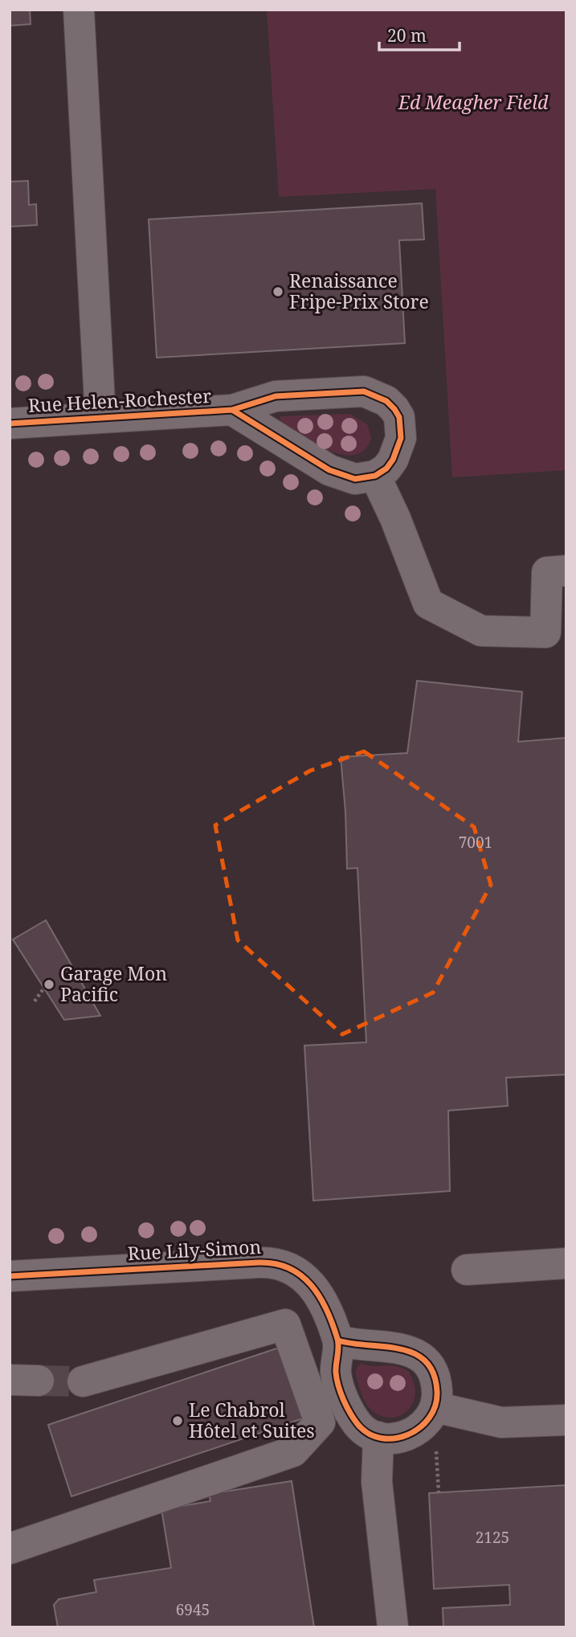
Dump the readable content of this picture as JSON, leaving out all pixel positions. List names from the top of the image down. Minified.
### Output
{"streets":{"street":["Rue Helen-Rochester","Rue Lily-Simon"]},"parks":["Ed Meagher Field"],"places":["Renaissance Fripe-Prix Store","Garage Mon Pacific","Le Chabrol Hôtel et Suites"],"house_numbers":["7001","2125","6945"],"scale_bar":"20 m"}
